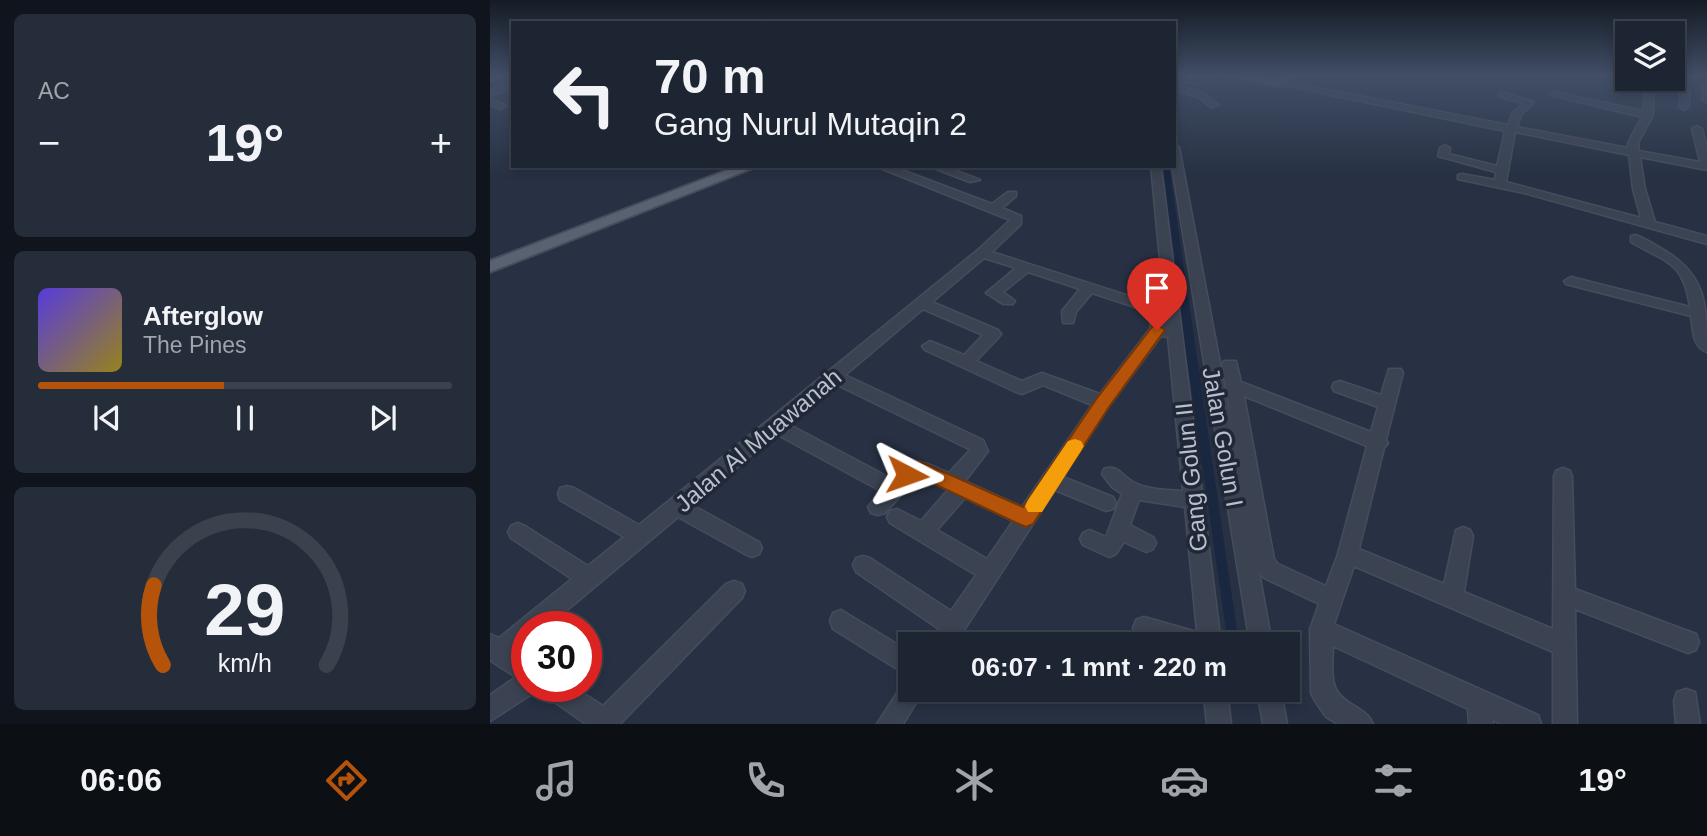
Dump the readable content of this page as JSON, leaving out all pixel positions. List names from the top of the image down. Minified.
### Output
{"streets":{"street":["Jalan Golun I","Jalan Al Muawanah","Gang Golun II"]},"page":{"tile":"AC","turn":["70 m","Gang Nurul Mutaqin 2"],"heat":["−","19°","+"],"song":["Afterglow","The Pines"],"limit":"30","trip":"06:07 · 1 mnt · 220 m","tabs":["06:06","19°"],"gauge":["29","km/h"]}}
